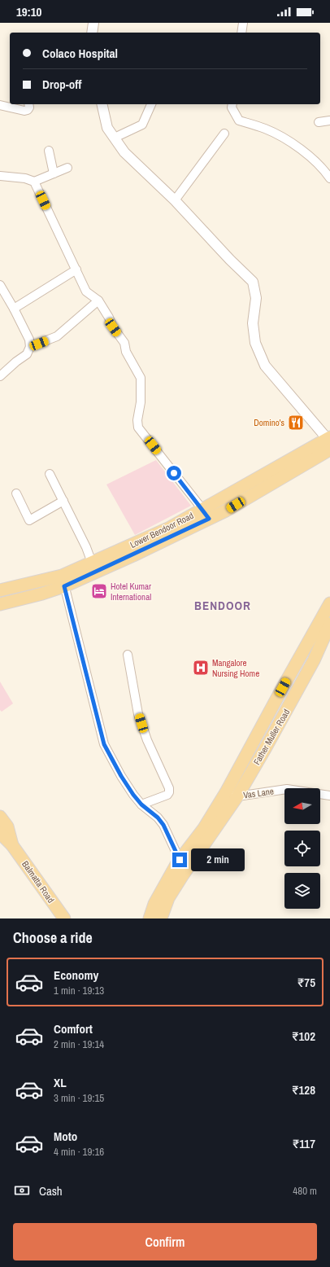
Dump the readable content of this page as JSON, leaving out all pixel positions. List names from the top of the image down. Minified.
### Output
{"streets":{"main road":["Lower Bendoor Road","Father Muller Road","Balmatta Road"],"street":["Vas Lane"]},"crossings":[["Father Muller Road","Vas Lane"]],"districts":["BENDOOR"],"places":{"restaurant":["Domino's"],"hotel":["Hotel Kumar International"],"hospital":["Mangalore Nursing Home"]},"north":"left","page":{"status":"19:10","banner":["Colaco Hospital","Drop-off"],"bubble":"2 min","heading":"Choose a ride","list":[{"name":"Economy","note":"1 min · 19:13","value":"₹75"},{"name":"Comfort","note":"2 min · 19:14","value":"₹102"},{"name":"XL","note":"3 min · 19:15","value":"₹128"},{"name":"Moto","note":"4 min · 19:16","value":"₹117"}],"pay":["Cash","480 m"],"buttons":"Confirm"}}
